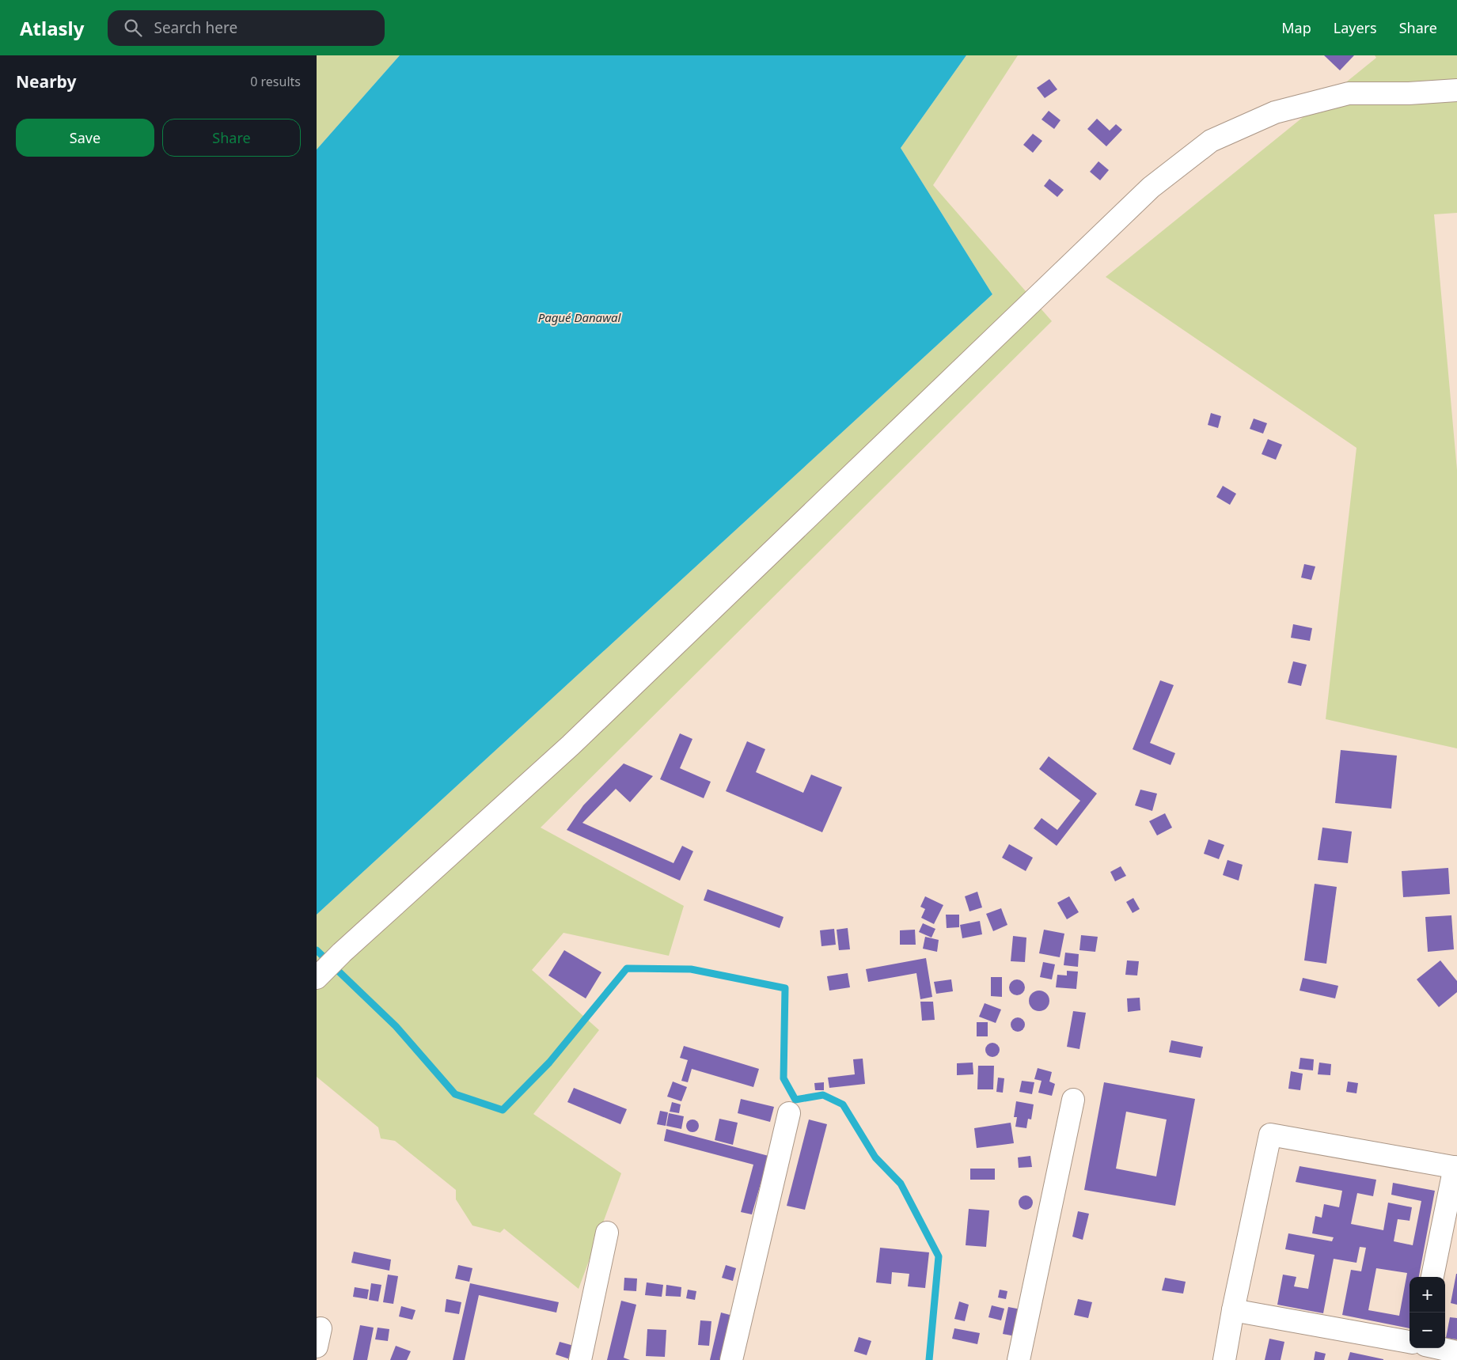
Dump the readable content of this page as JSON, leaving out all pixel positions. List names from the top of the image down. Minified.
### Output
{"water":["Pagué Danawal"],"page":{"header":"Atlasly","search":"Search here","nav":["Map","Layers","Share"],"heading":["Nearby","0 results"],"buttons":["Save","Share"],"map_buttons":["+","−"]}}
